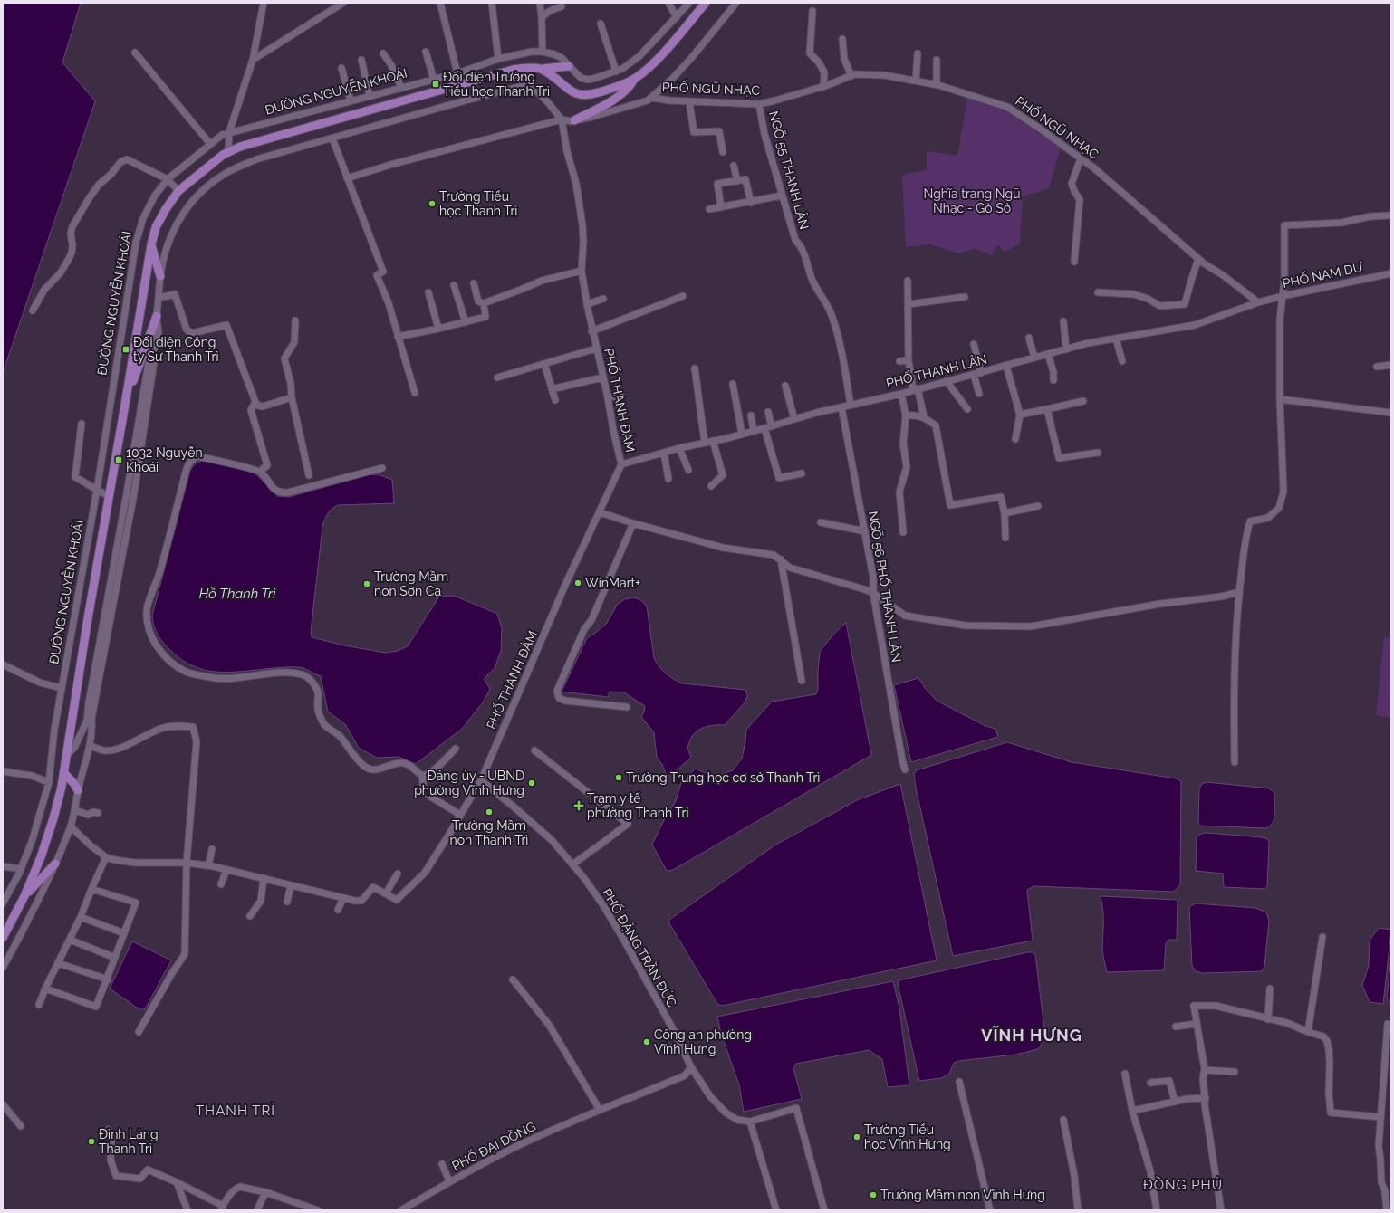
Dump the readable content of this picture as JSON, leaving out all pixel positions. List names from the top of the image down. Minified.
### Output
{"streets":{"main road":["ĐƯỜNG NGUYỄN KHOÁI"],"street":["PHỐ NGŨ NHẠC","NGÕ 55 THANH LÂN","PHỐ NAM DƯ","PHỐ THANH LÂN","PHỐ THANH ĐÀM","NGÕ 56 PHỐ THANH LÂN","PHỐ ĐẶNG TRẦN ĐỨC","PHỐ ĐẠI ĐỒNG"]},"crossings":[["PHỐ NGŨ NHẠC","NGÕ 55 THANH LÂN"],["PHỐ NGŨ NHẠC","PHỐ NAM DƯ"],["PHỐ NGŨ NHẠC","PHỐ THANH LÂN"],["ĐƯỜNG NGUYỄN KHOÁI","PHỐ THANH ĐÀM"],["NGÕ 55 THANH LÂN","PHỐ THANH LÂN"],["PHỐ NAM DƯ","PHỐ THANH LÂN"],["PHỐ THANH LÂN","PHỐ THANH ĐÀM"],["PHỐ THANH LÂN","NGÕ 56 PHỐ THANH LÂN"],["PHỐ THANH ĐÀM","PHỐ ĐẶNG TRẦN ĐỨC"]],"districts":["VĨNH HƯNG","THANH TRÌ","ĐỒNG PHÚ"],"water":["Hồ Thanh Trì"],"parks":["Nghĩa trang Ngũ Nhạc - Gò Sở"],"places":{"transit":["Đối diện Trường Tiểu học Thanh Trì","Đối diện Công ty Sứ Thanh Trì","1032 Nguyễn Khoái"],"other":["Trường Tiểu học Thanh Trì","WinMart+","Trường Mầm non Sơn Ca","Trường Trung học cơ sở Thanh Trì","Đảng ủy - UBND phường Vĩnh Hưng","Trường Mầm non Thanh Trì","Công an phường Vĩnh Hưng","Trường Tiểu học Vĩnh Hưng","Đình Làng Thanh Trì","Trường Mầm non Vĩnh Hưng"],"health":["Trạm y tế phường Thanh Trì"]}}
